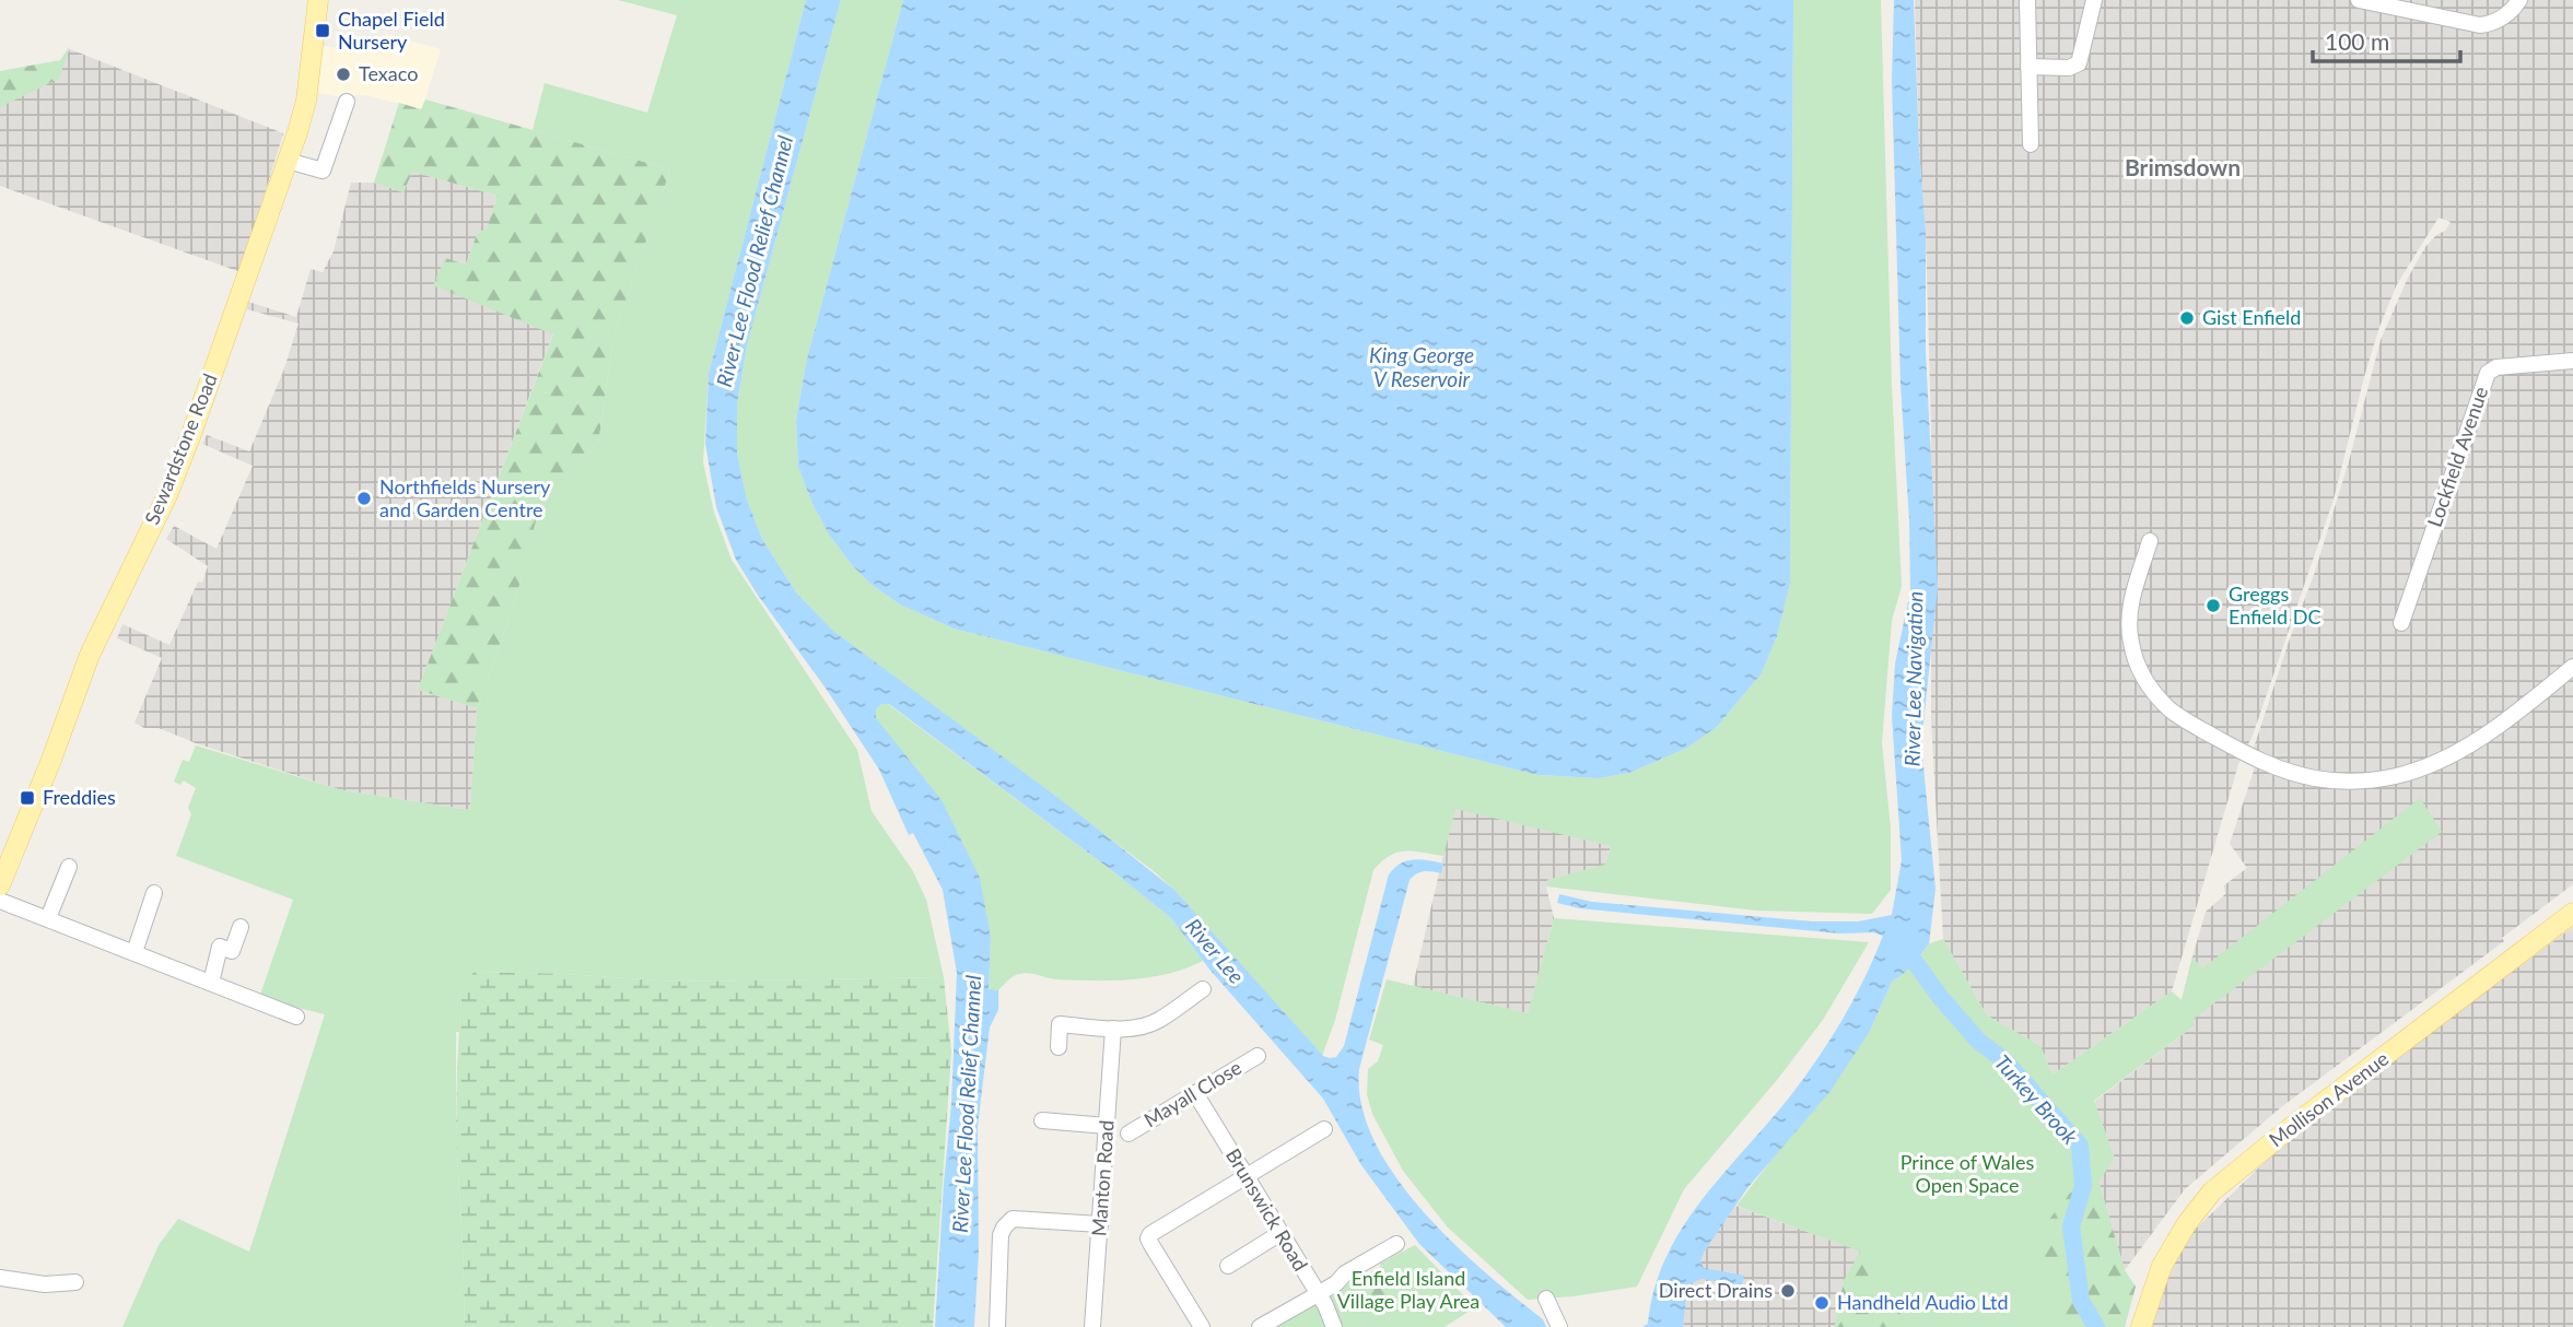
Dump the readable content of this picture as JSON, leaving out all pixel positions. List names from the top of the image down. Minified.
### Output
{"streets":{"main road":["Sewardstone Road","Mollison Avenue"],"street":["Lockfield Avenue","Mayall Close","Manton Road","Brunswick Road"]},"crossings":[["Mayall Close","Brunswick Road"]],"districts":["Brimsdown"],"water":["River Lee Flood Relief Channel","King George V Reservoir","River Lee Navigation","River Lee","Turkey Brook"],"parks":["Prince of Wales Open Space","Enfield Island Village Play Area"],"places":{"transit":["Chapel Field Nursery","Freddies"],"other":["Texaco","Gist Enfield","Northfields Nursery and Garden Centre","Greggs Enfield DC","Direct Drains","Handheld Audio Ltd"]},"scale_bar":"100 m"}
